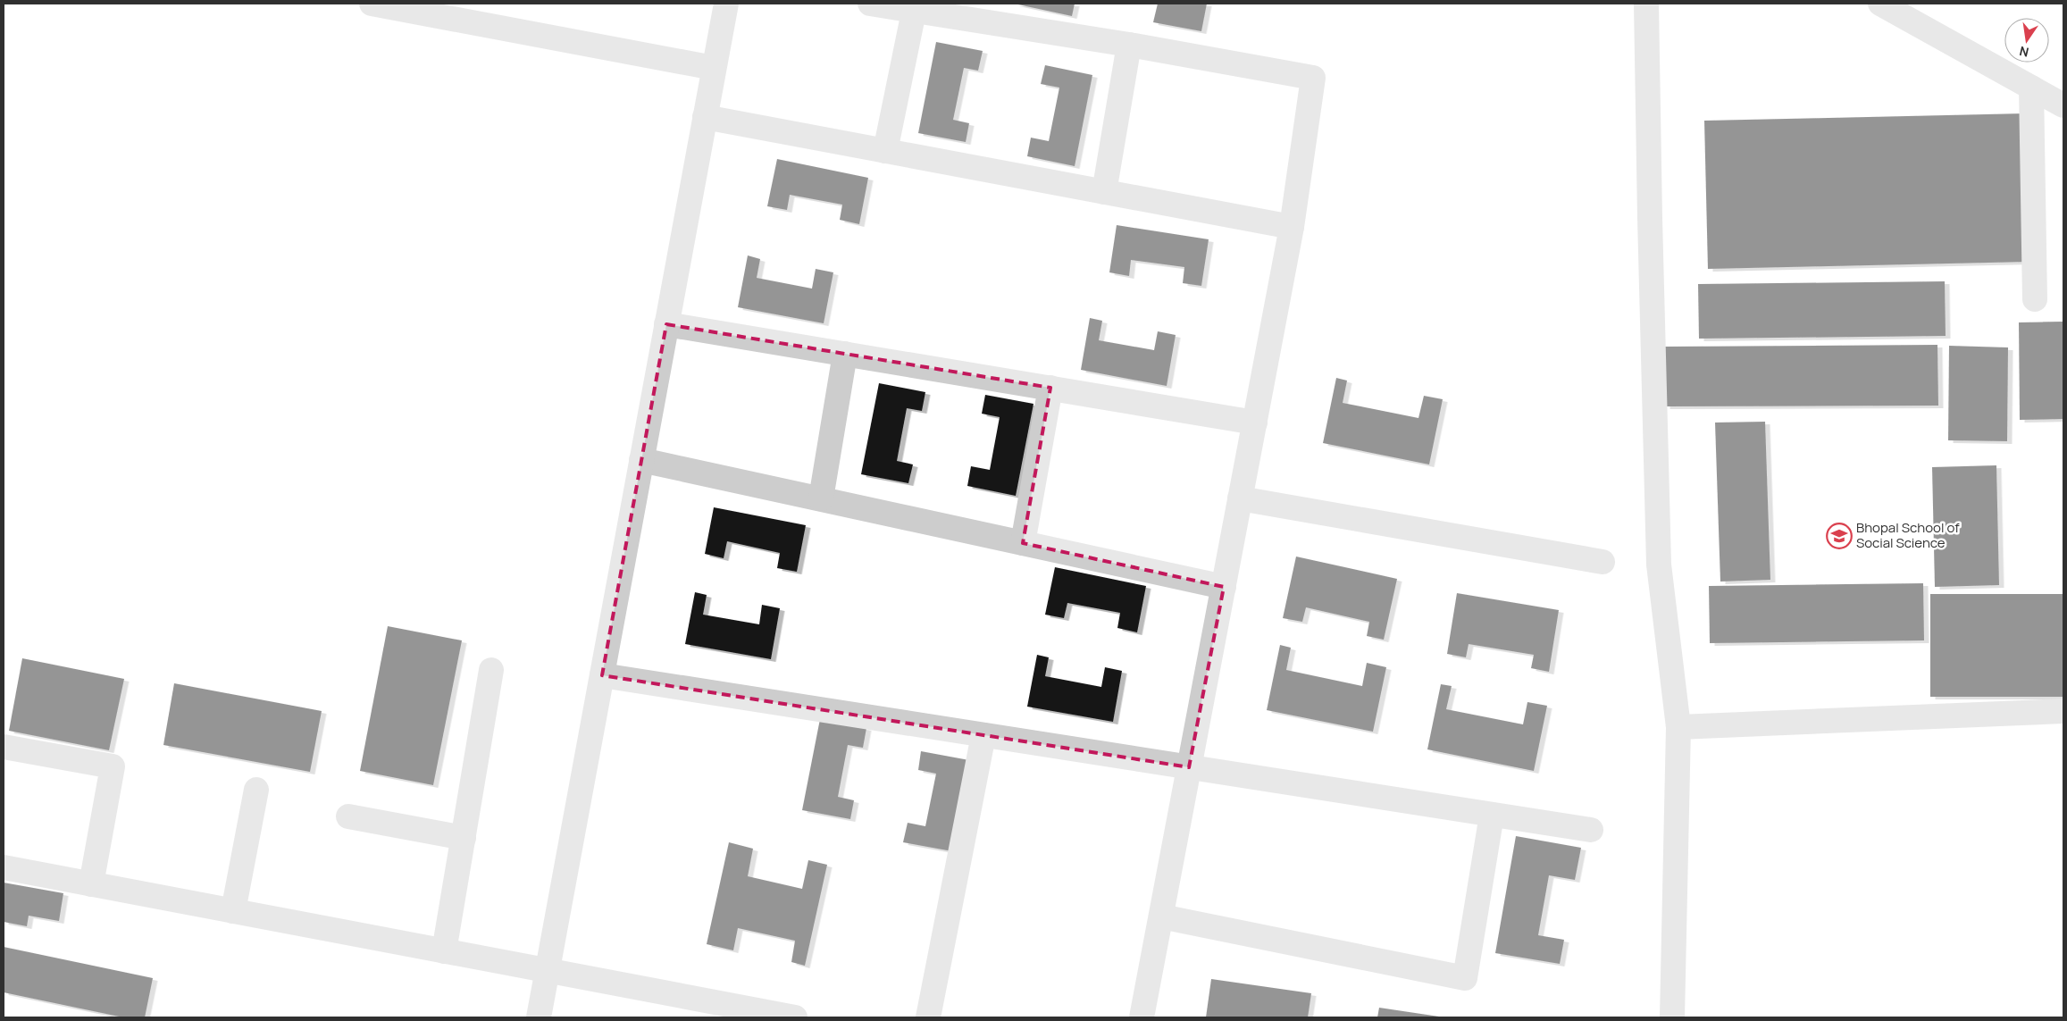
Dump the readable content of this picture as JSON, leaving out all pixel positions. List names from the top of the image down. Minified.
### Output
{"places":{"school or university":["Bhopal School of Social Science"]},"north":"bottom"}
